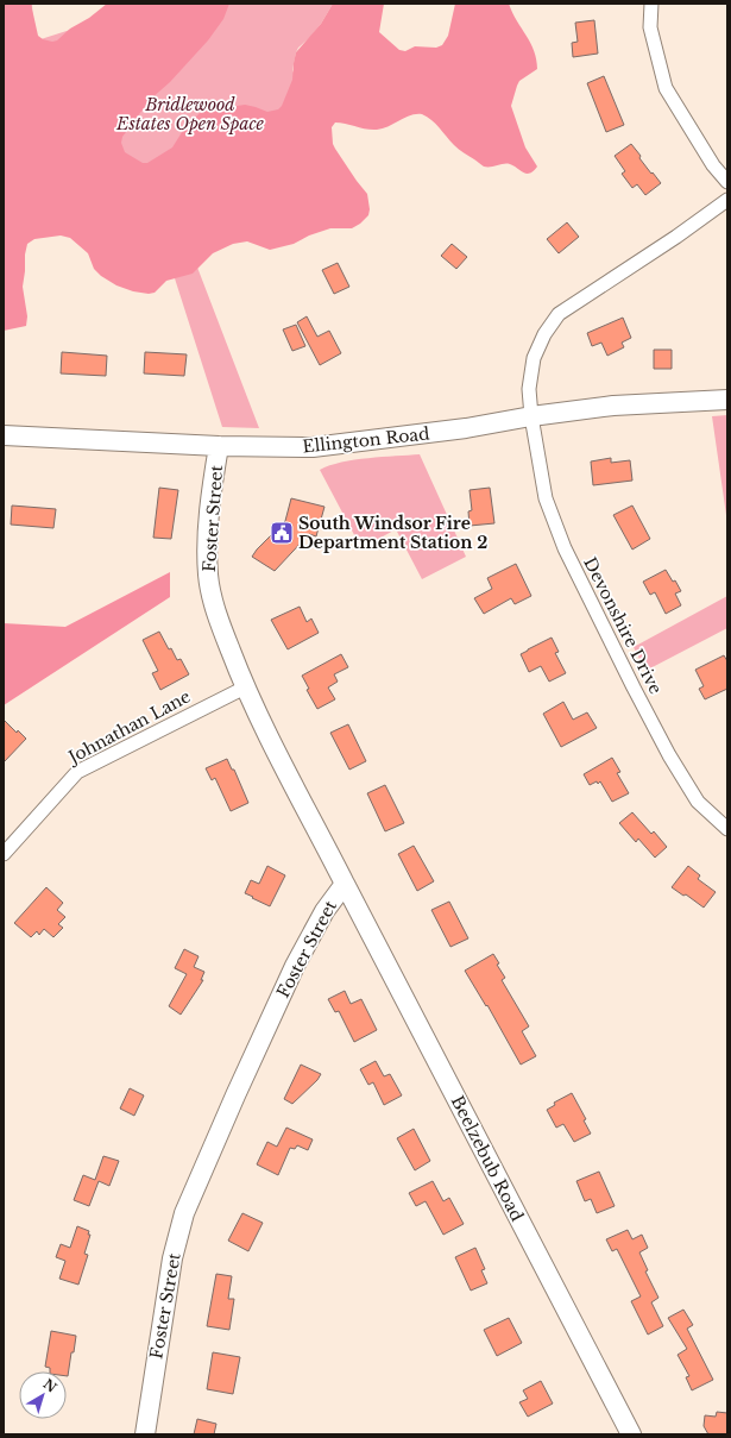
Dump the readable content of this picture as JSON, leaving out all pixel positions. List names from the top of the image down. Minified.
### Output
{"streets":{"street":["Ellington Road","Foster Street","Devonshire Drive","Johnathan Lane","Beelzebub Road"]},"crossings":[["Ellington Road","Foster Street"],["Ellington Road","Devonshire Drive"],["Foster Street","Johnathan Lane"],["Foster Street","Beelzebub Road"]],"parks":["Bridlewood Estates Open Space"],"places":{"public building":["South Windsor Fire Department Station 2"]},"north":"top right"}
